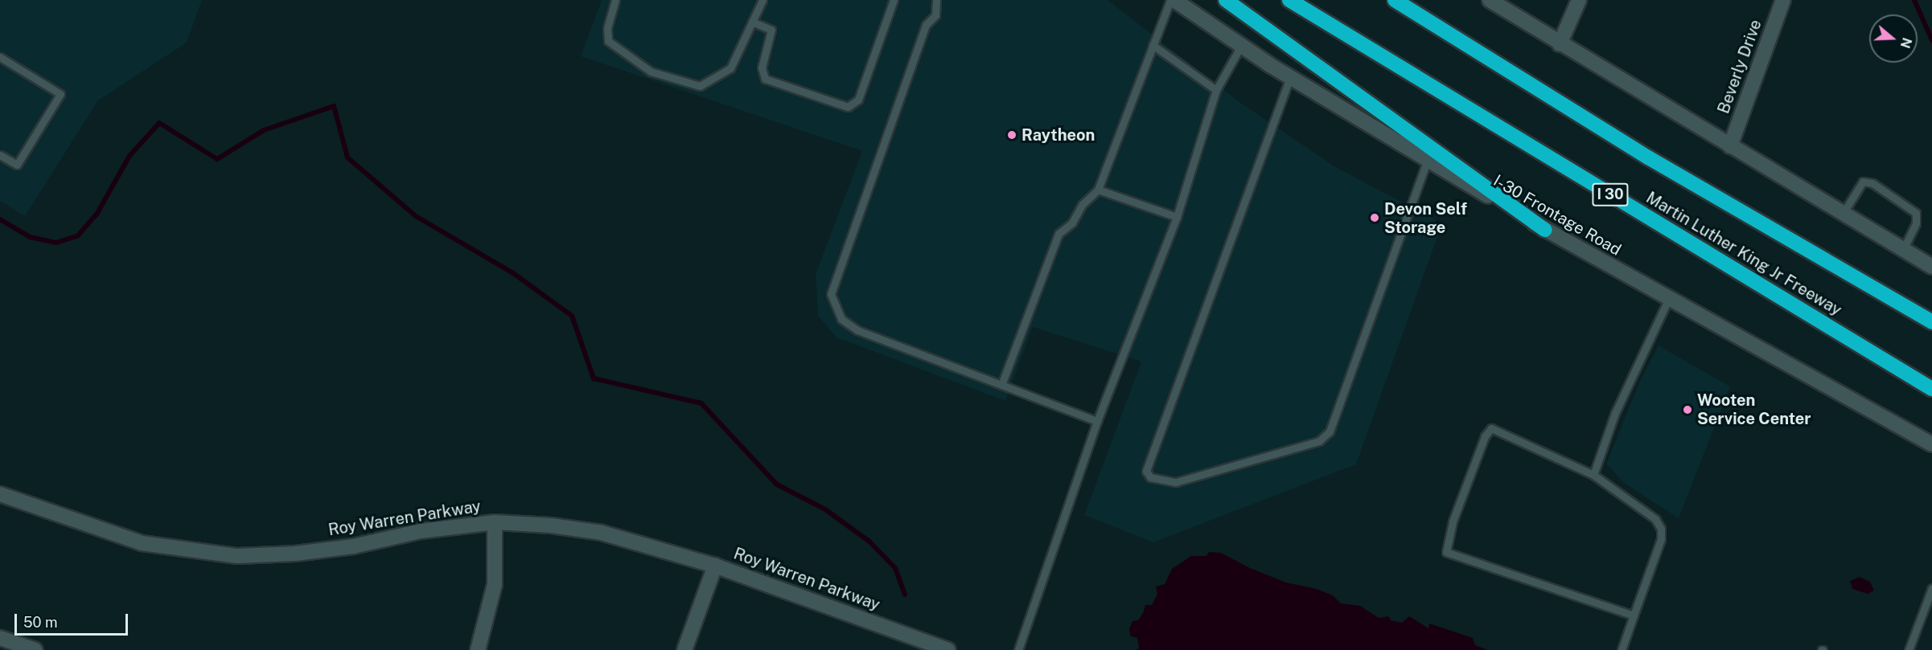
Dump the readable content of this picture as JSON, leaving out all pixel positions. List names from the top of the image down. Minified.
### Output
{"streets":{"highway":["I 30","Martin Luther King Jr Freeway"],"street":["Beverly Drive","I-30 Frontage Road","Roy Warren Parkway"]},"places":["Raytheon","Devon Self Storage","Wooten Service Center"],"scale_bar":"50 m","north":"right"}
